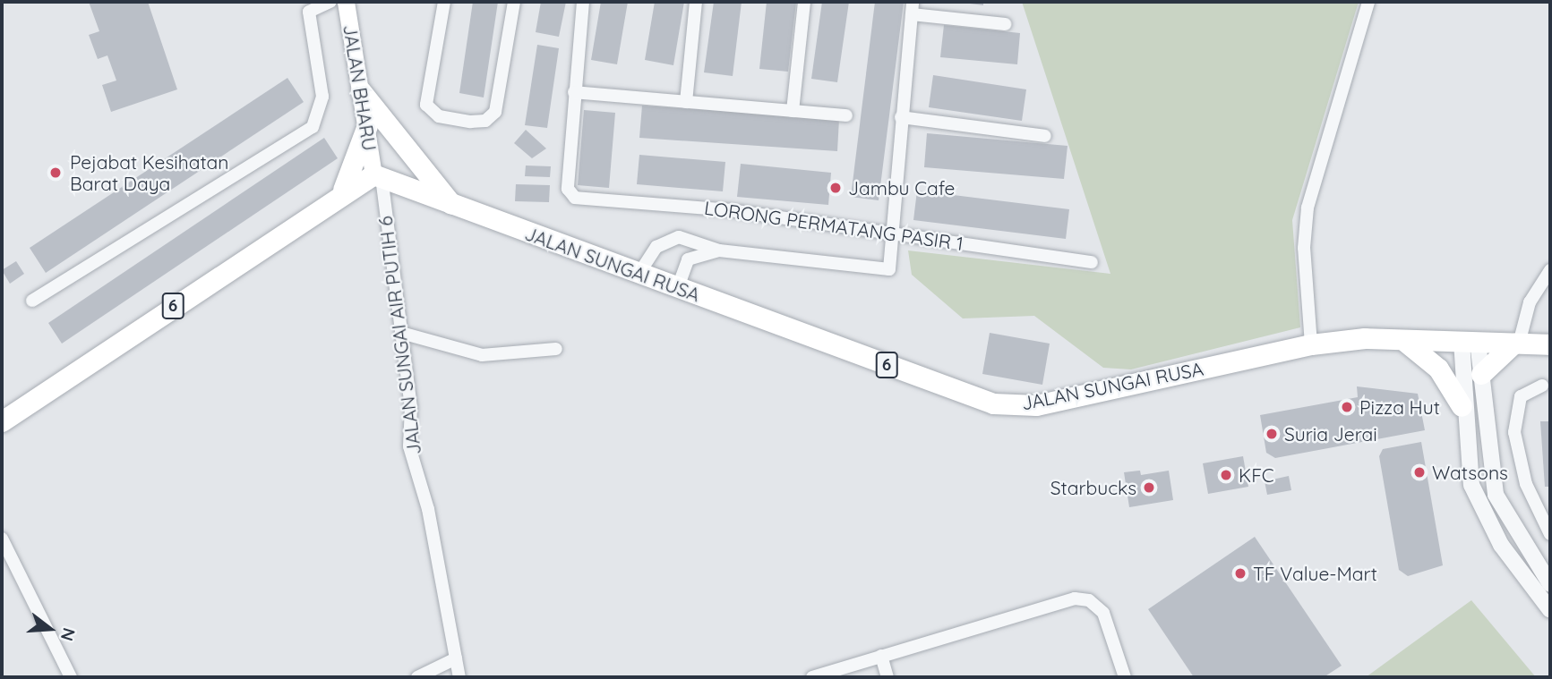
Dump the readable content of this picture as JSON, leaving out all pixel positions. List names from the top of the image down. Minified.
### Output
{"streets":{"main road":["JALAN BHARU","JALAN SUNGAI RUSA","6"],"street":["LORONG PERMATANG PASIR 1","JALAN SUNGAI AIR PUTIH 6"]},"crossings":[["JALAN BHARU","JALAN SUNGAI RUSA"],["JALAN BHARU","6"],["JALAN BHARU","JALAN SUNGAI AIR PUTIH 6"],["JALAN SUNGAI RUSA","6"],["JALAN SUNGAI RUSA","JALAN SUNGAI AIR PUTIH 6"],["6","JALAN SUNGAI AIR PUTIH 6"]],"places":["Pejabat Kesihatan Barat Daya","Jambu Cafe","Pizza Hut","Suria Jerai","Watsons","KFC","Starbucks","TF Value-Mart"],"north":"right"}
